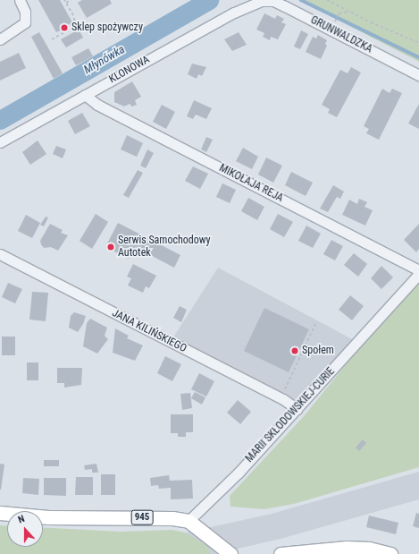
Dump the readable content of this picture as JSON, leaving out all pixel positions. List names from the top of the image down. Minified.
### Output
{"streets":{"main road":["945"],"street":["GRUNWALDZKA","KLONOWA","MIKOŁAJA REJA","JANA KILIŃSKIEGO","MARII SKŁODOWSKIEJ-CURIE"]},"crossings":[["GRUNWALDZKA","KLONOWA"],["KLONOWA","MIKOŁAJA REJA"],["JANA KILIŃSKIEGO","MARII SKŁODOWSKIEJ-CURIE"],["MARII SKŁODOWSKIEJ-CURIE","945"]],"water":["Młynówka"],"places":["Sklep spożywczy","Serwis Samochodowy Autotek","Społem"],"north":"top"}
